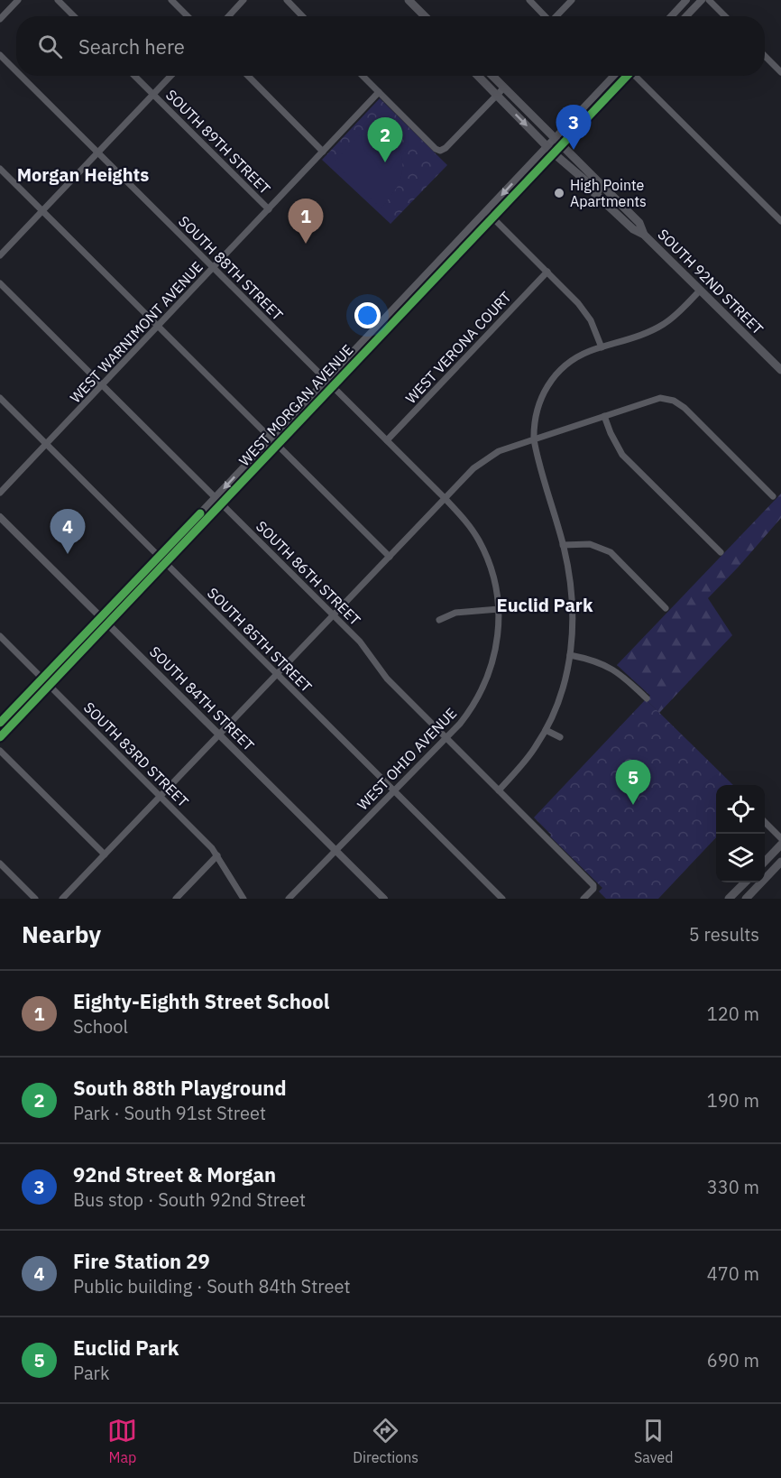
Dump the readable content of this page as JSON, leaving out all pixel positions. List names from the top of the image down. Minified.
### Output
{"streets":{"main road":["SOUTH 92ND STREET"],"street":["SOUTH 89TH STREET","SOUTH 88TH STREET","WEST WARNIMONT AVENUE","WEST VERONA COURT","WEST MORGAN AVENUE","SOUTH 86TH STREET","SOUTH 85TH STREET","SOUTH 84TH STREET","SOUTH 83RD STREET","WEST OHIO AVENUE"]},"crossings":[["SOUTH 89TH STREET","WEST WARNIMONT AVENUE"],["SOUTH 88TH STREET","WEST WARNIMONT AVENUE"],["SOUTH 88TH STREET","WEST VERONA COURT"],["SOUTH 88TH STREET","WEST MORGAN AVENUE"],["SOUTH 88TH STREET","WEST OHIO AVENUE"],["SOUTH 92ND STREET","WEST MORGAN AVENUE"],["WEST WARNIMONT AVENUE","SOUTH 86TH STREET"],["WEST WARNIMONT AVENUE","SOUTH 85TH STREET"],["WEST MORGAN AVENUE","SOUTH 86TH STREET"],["WEST MORGAN AVENUE","SOUTH 85TH STREET"],["WEST MORGAN AVENUE","SOUTH 84TH STREET"],["WEST MORGAN AVENUE","SOUTH 83RD STREET"],["SOUTH 86TH STREET","WEST OHIO AVENUE"],["SOUTH 85TH STREET","WEST OHIO AVENUE"],["SOUTH 84TH STREET","WEST OHIO AVENUE"]],"districts":["Morgan Heights","Euclid Park"],"places":["High Pointe Apartments"],"page":{"search":"Search here","pins":["3","2","1","4","5"],"heading":["Nearby","5 results"],"list":[{"mark":"1","name":"Eighty-Eighth Street School","note":"School","value":"120 m"},{"mark":"2","name":"South 88th Playground","note":"Park · South 91st Street","value":"190 m"},{"mark":"3","name":"92nd Street & Morgan","note":"Bus stop · South 92nd Street","value":"330 m"},{"mark":"4","name":"Fire Station 29","note":"Public building · South 84th Street","value":"470 m"},{"mark":"5","name":"Euclid Park","note":"Park","value":"690 m"}],"nav":["Map","Directions","Saved"]}}
